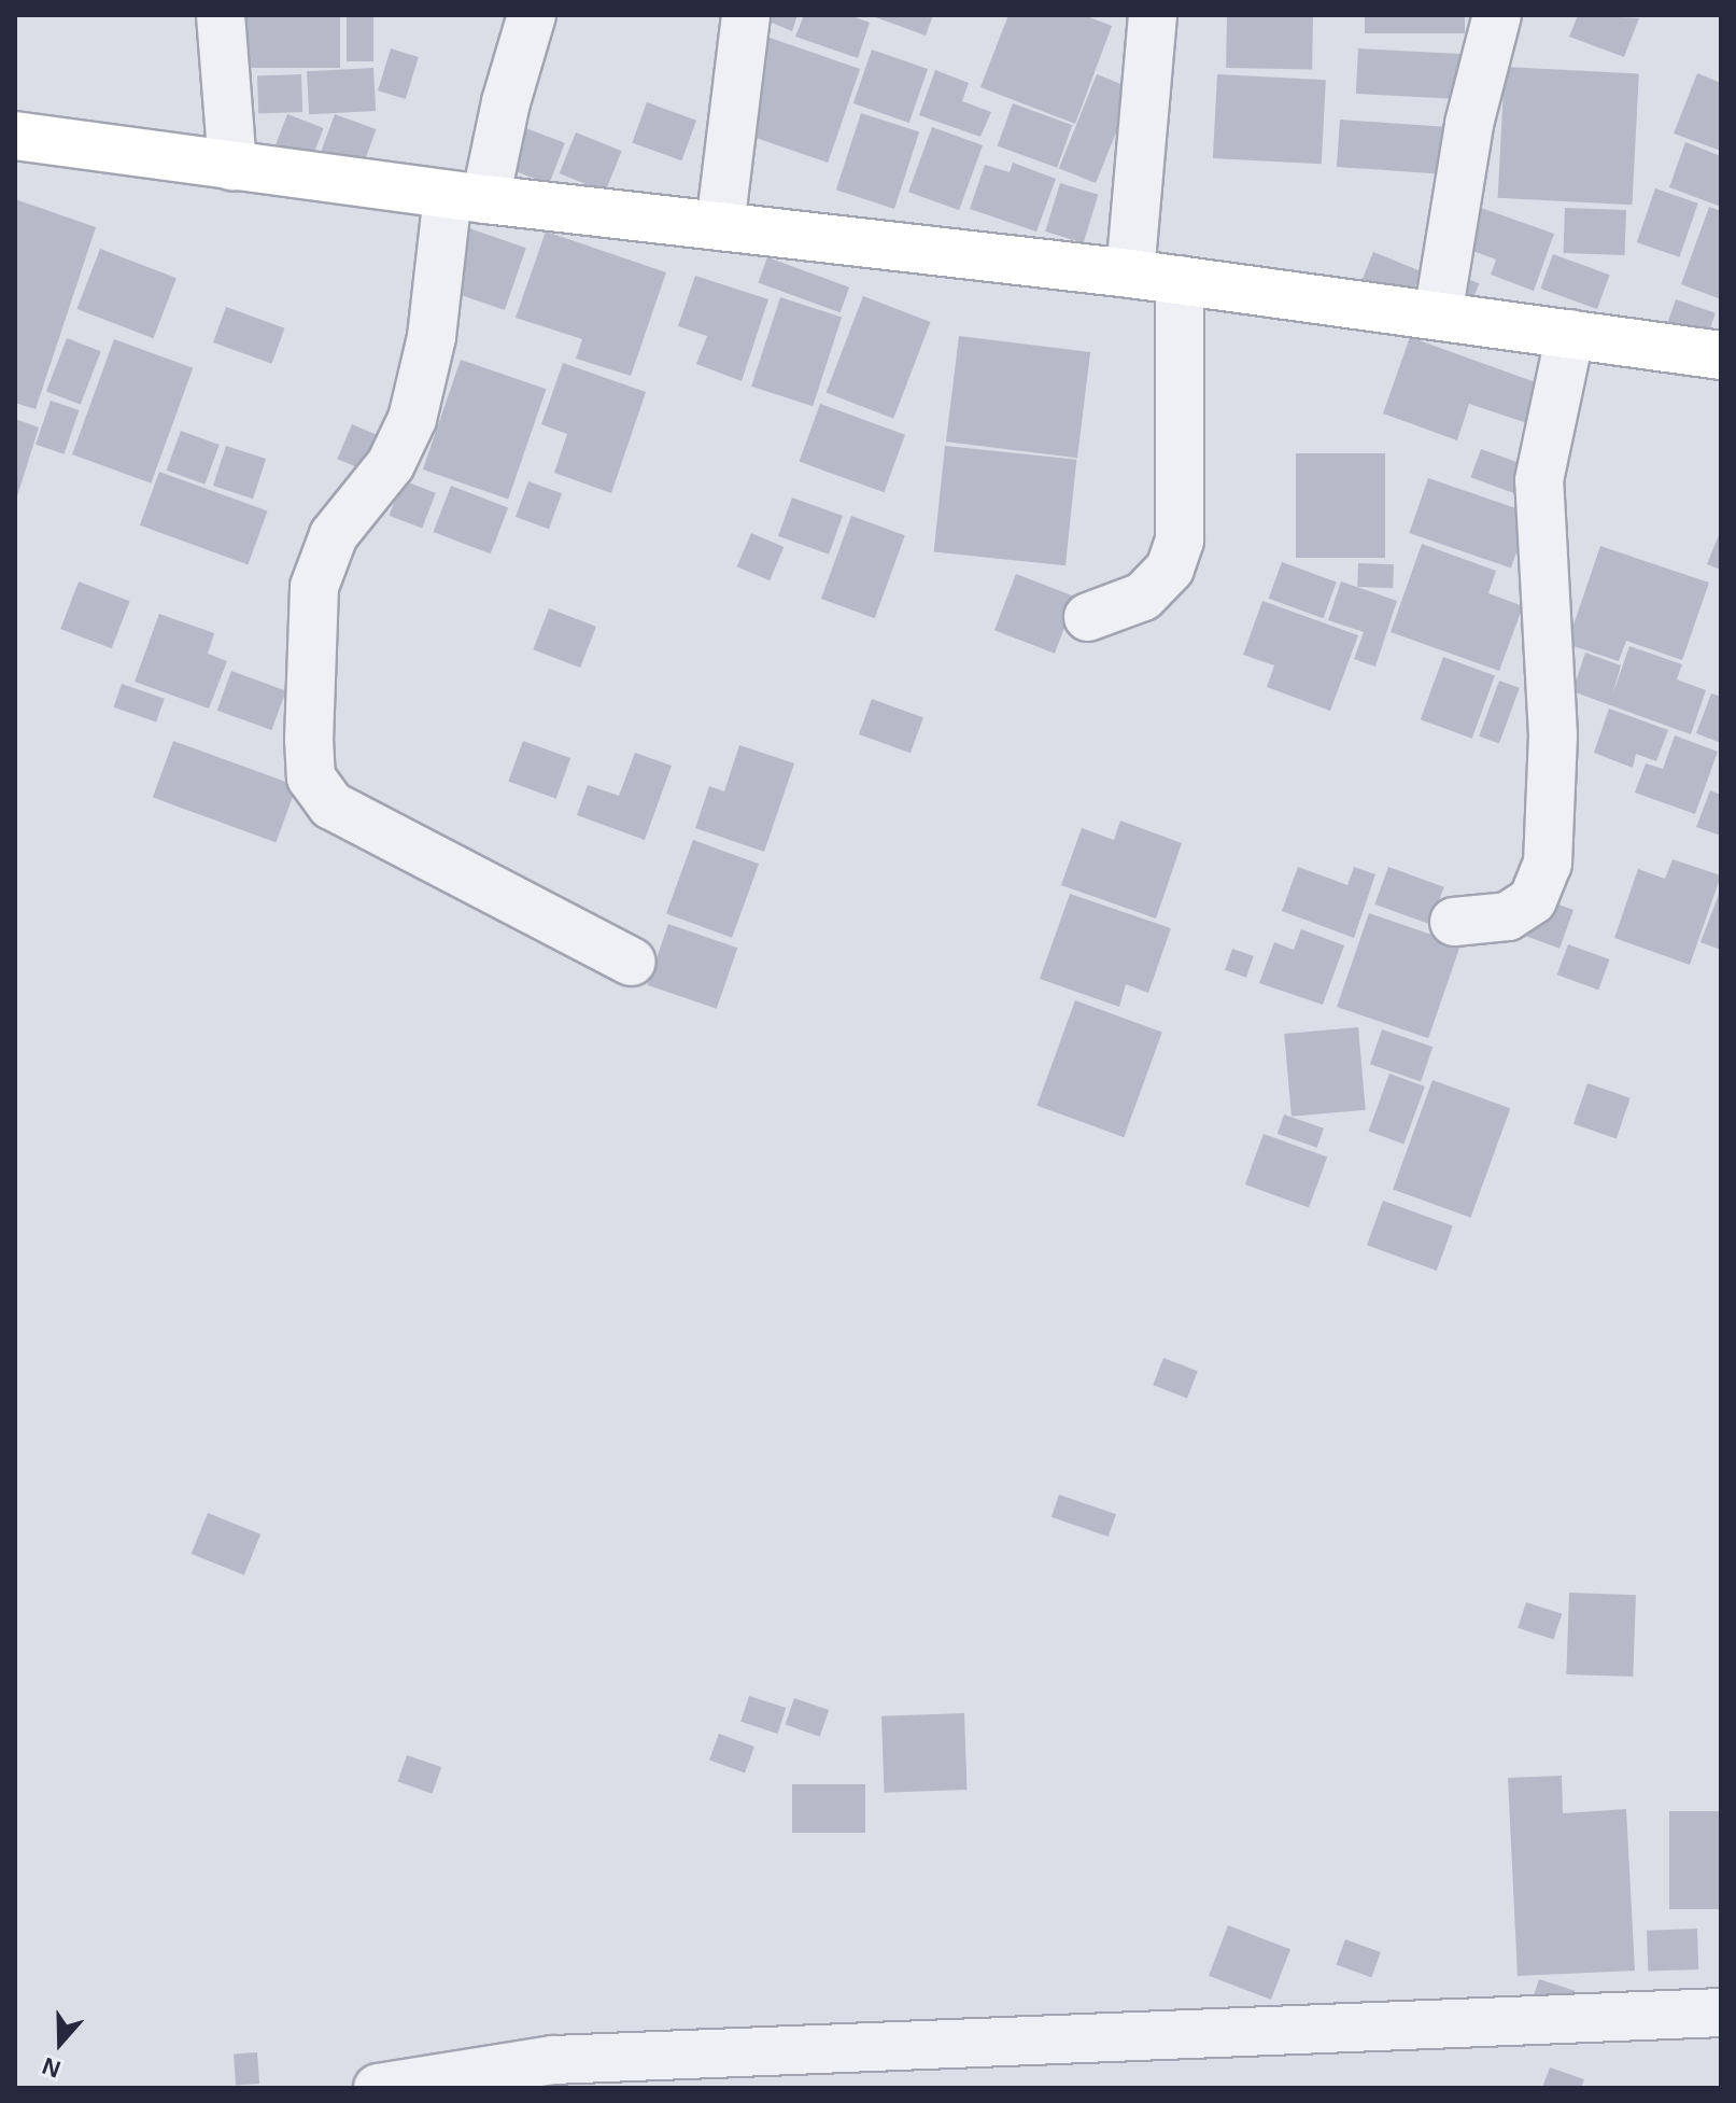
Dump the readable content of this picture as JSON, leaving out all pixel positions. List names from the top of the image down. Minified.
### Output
{"north":"bottom"}
